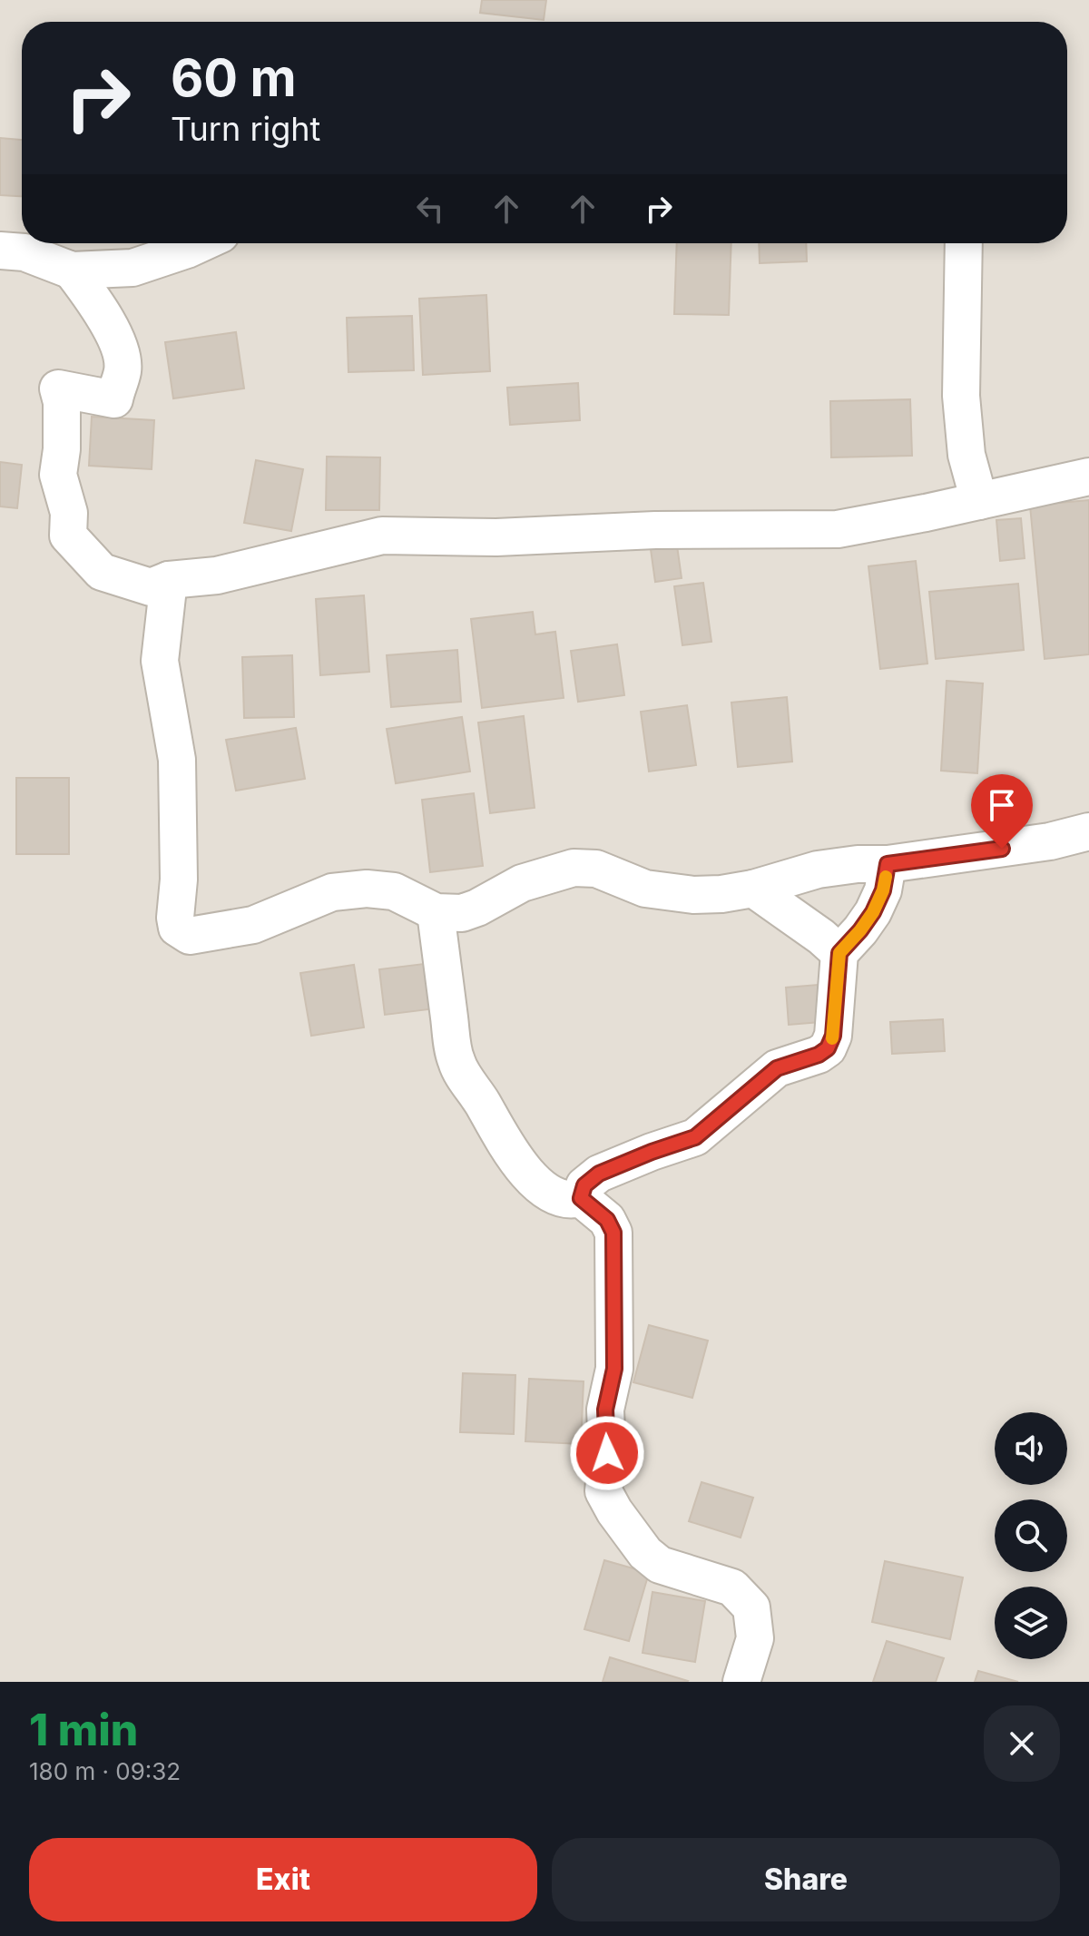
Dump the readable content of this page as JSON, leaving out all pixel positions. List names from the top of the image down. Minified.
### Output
{"page":{"turn":["60 m","Turn right"],"heading":["1 min","180 m · 09:32"],"buttons":["Exit","Share"]}}
